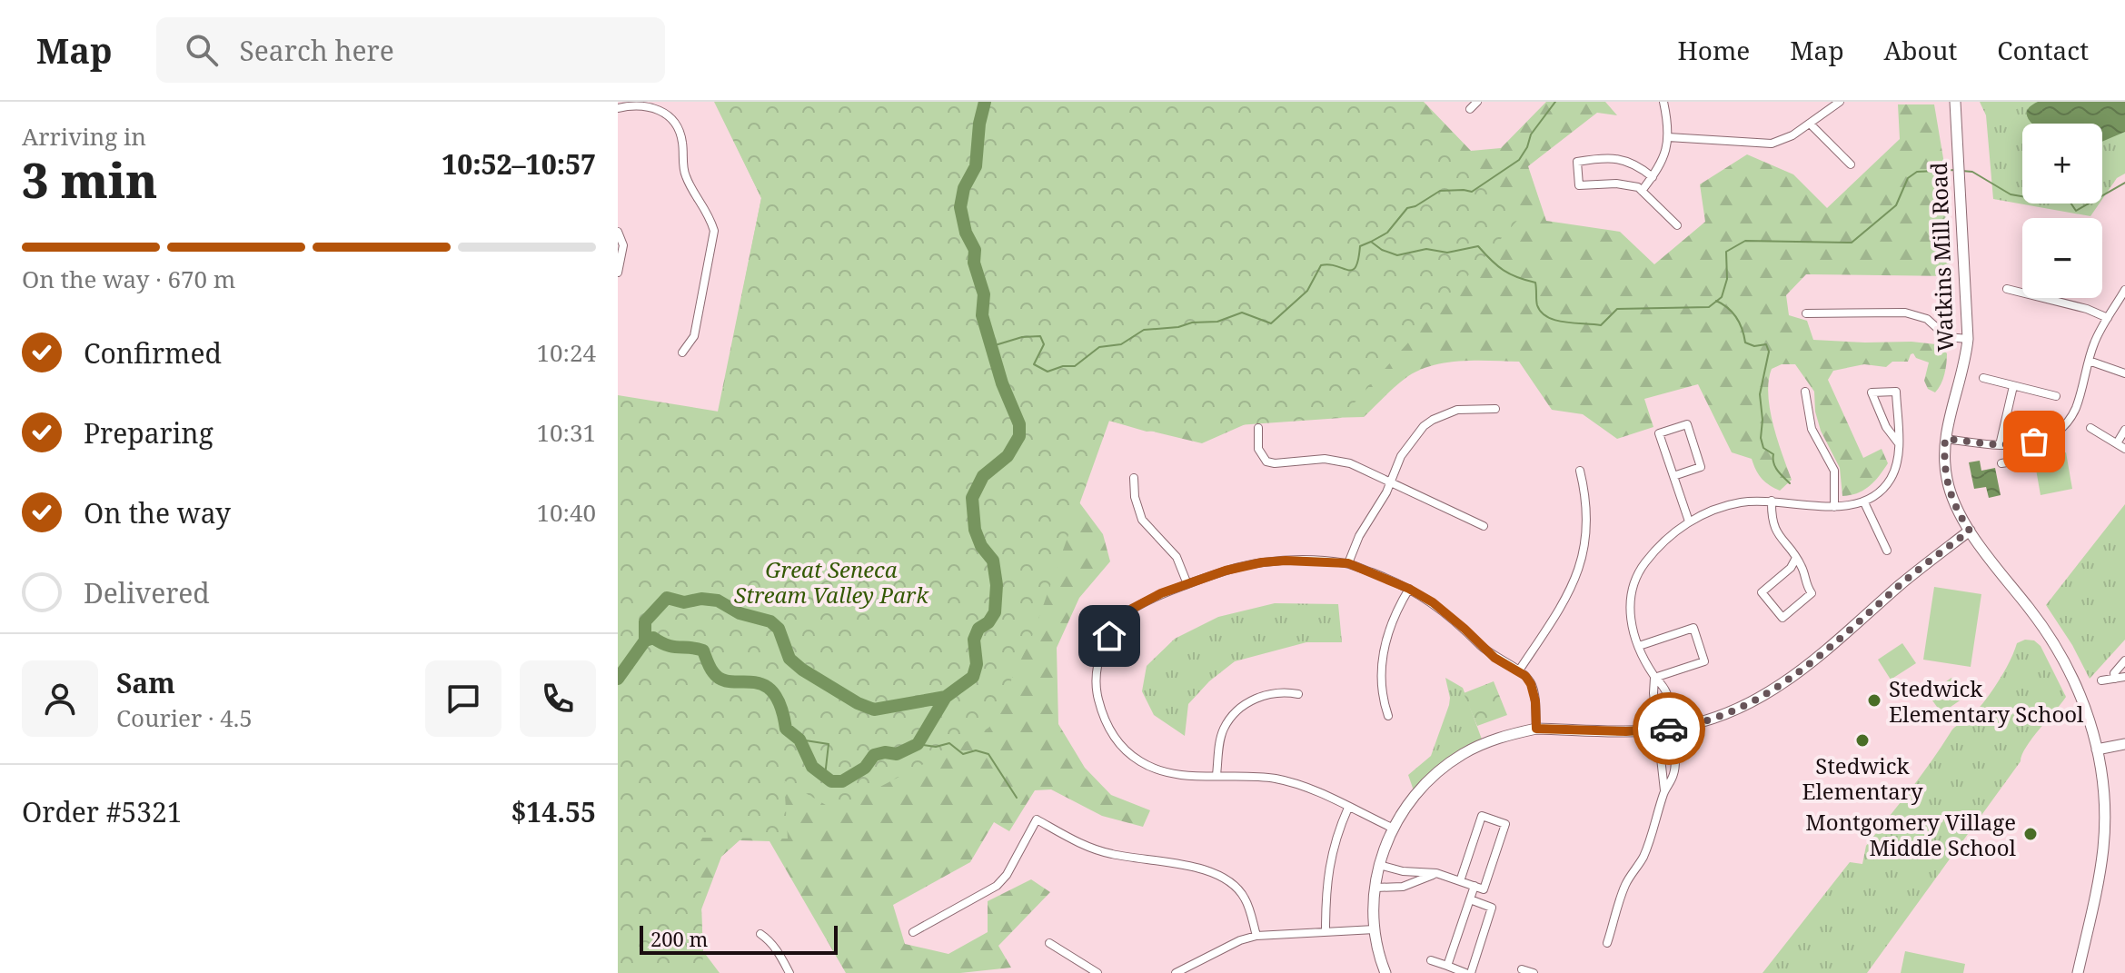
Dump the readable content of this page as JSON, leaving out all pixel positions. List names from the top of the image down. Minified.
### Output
{"streets":{"street":["Watkins Mill Road"]},"parks":["Great Seneca Stream Valley Park"],"places":["Stedwick Elementary School","Stedwick Elementary","Montgomery Village Middle School"],"scale_bar":"200 m","page":{"header":"Map","search":"Search here","nav":["Home","Map","About","Contact"],"heading":["3 min","Arriving in","10:52–10:57"],"panel":["Sam","Courier · 4.5","Order #5321","$14.55"],"map_buttons":["+","−"],"bar":"On the way · 670 m","list":[["Confirmed","10:24"],["Preparing","10:31"],["On the way","10:40"],"Delivered"],"scale":"200 m"}}
